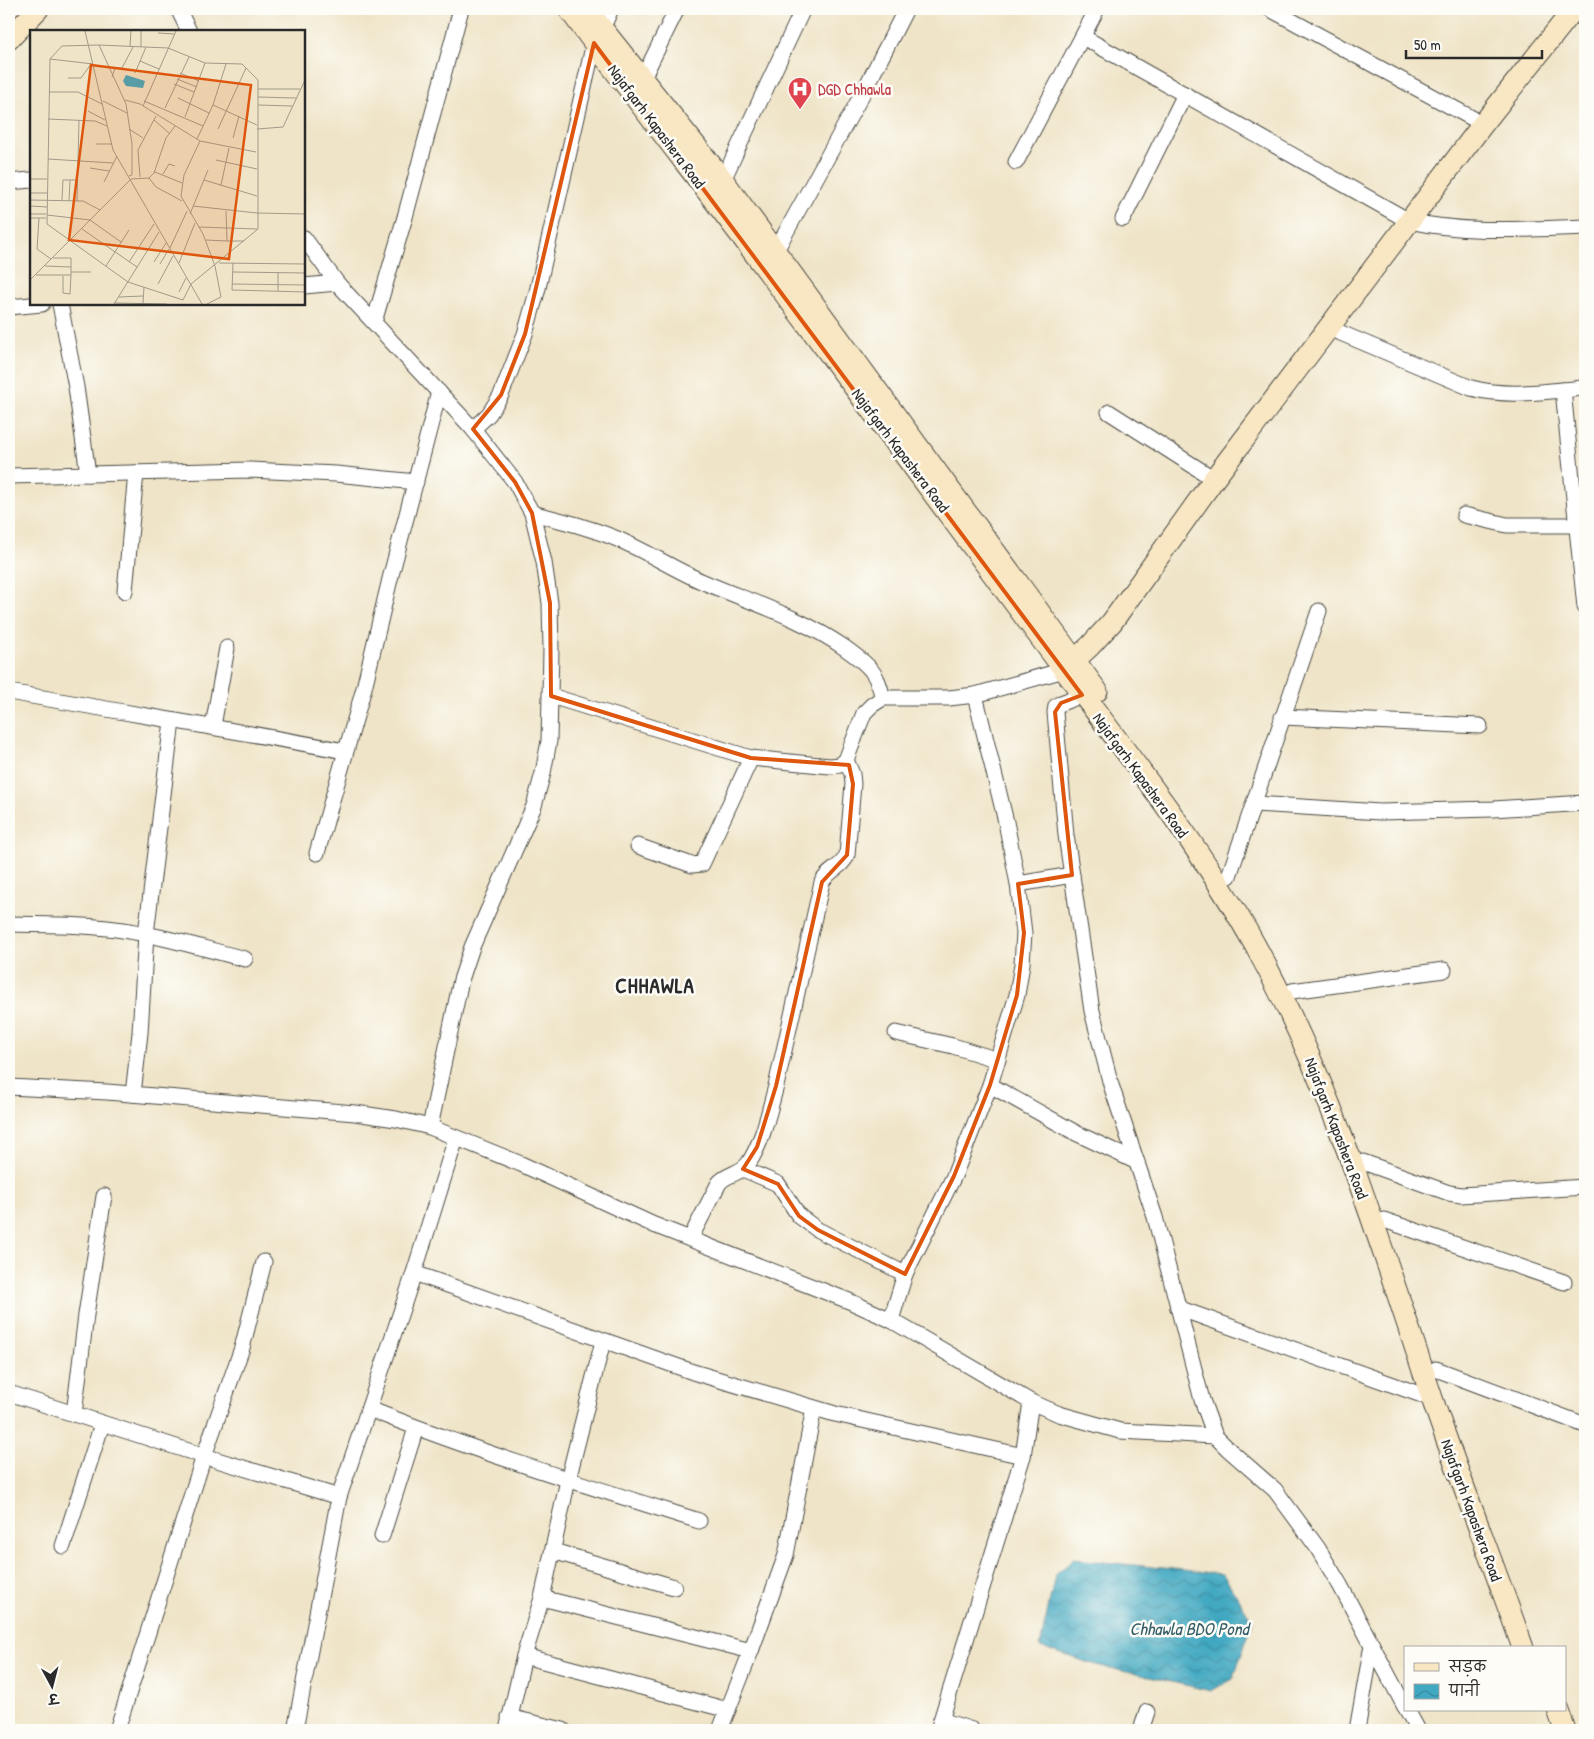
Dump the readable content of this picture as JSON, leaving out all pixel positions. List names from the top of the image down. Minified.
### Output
{"streets":{"main road":["Najafgarh Kapashera Road"]},"districts":["CHHAWLA"],"water":["Chhawla BDO Pond"],"places":{"hospital":["DGD Chhawla"]},"legend":["सड़क","पानी"],"scale_bar":"50 m","north":"bottom"}
